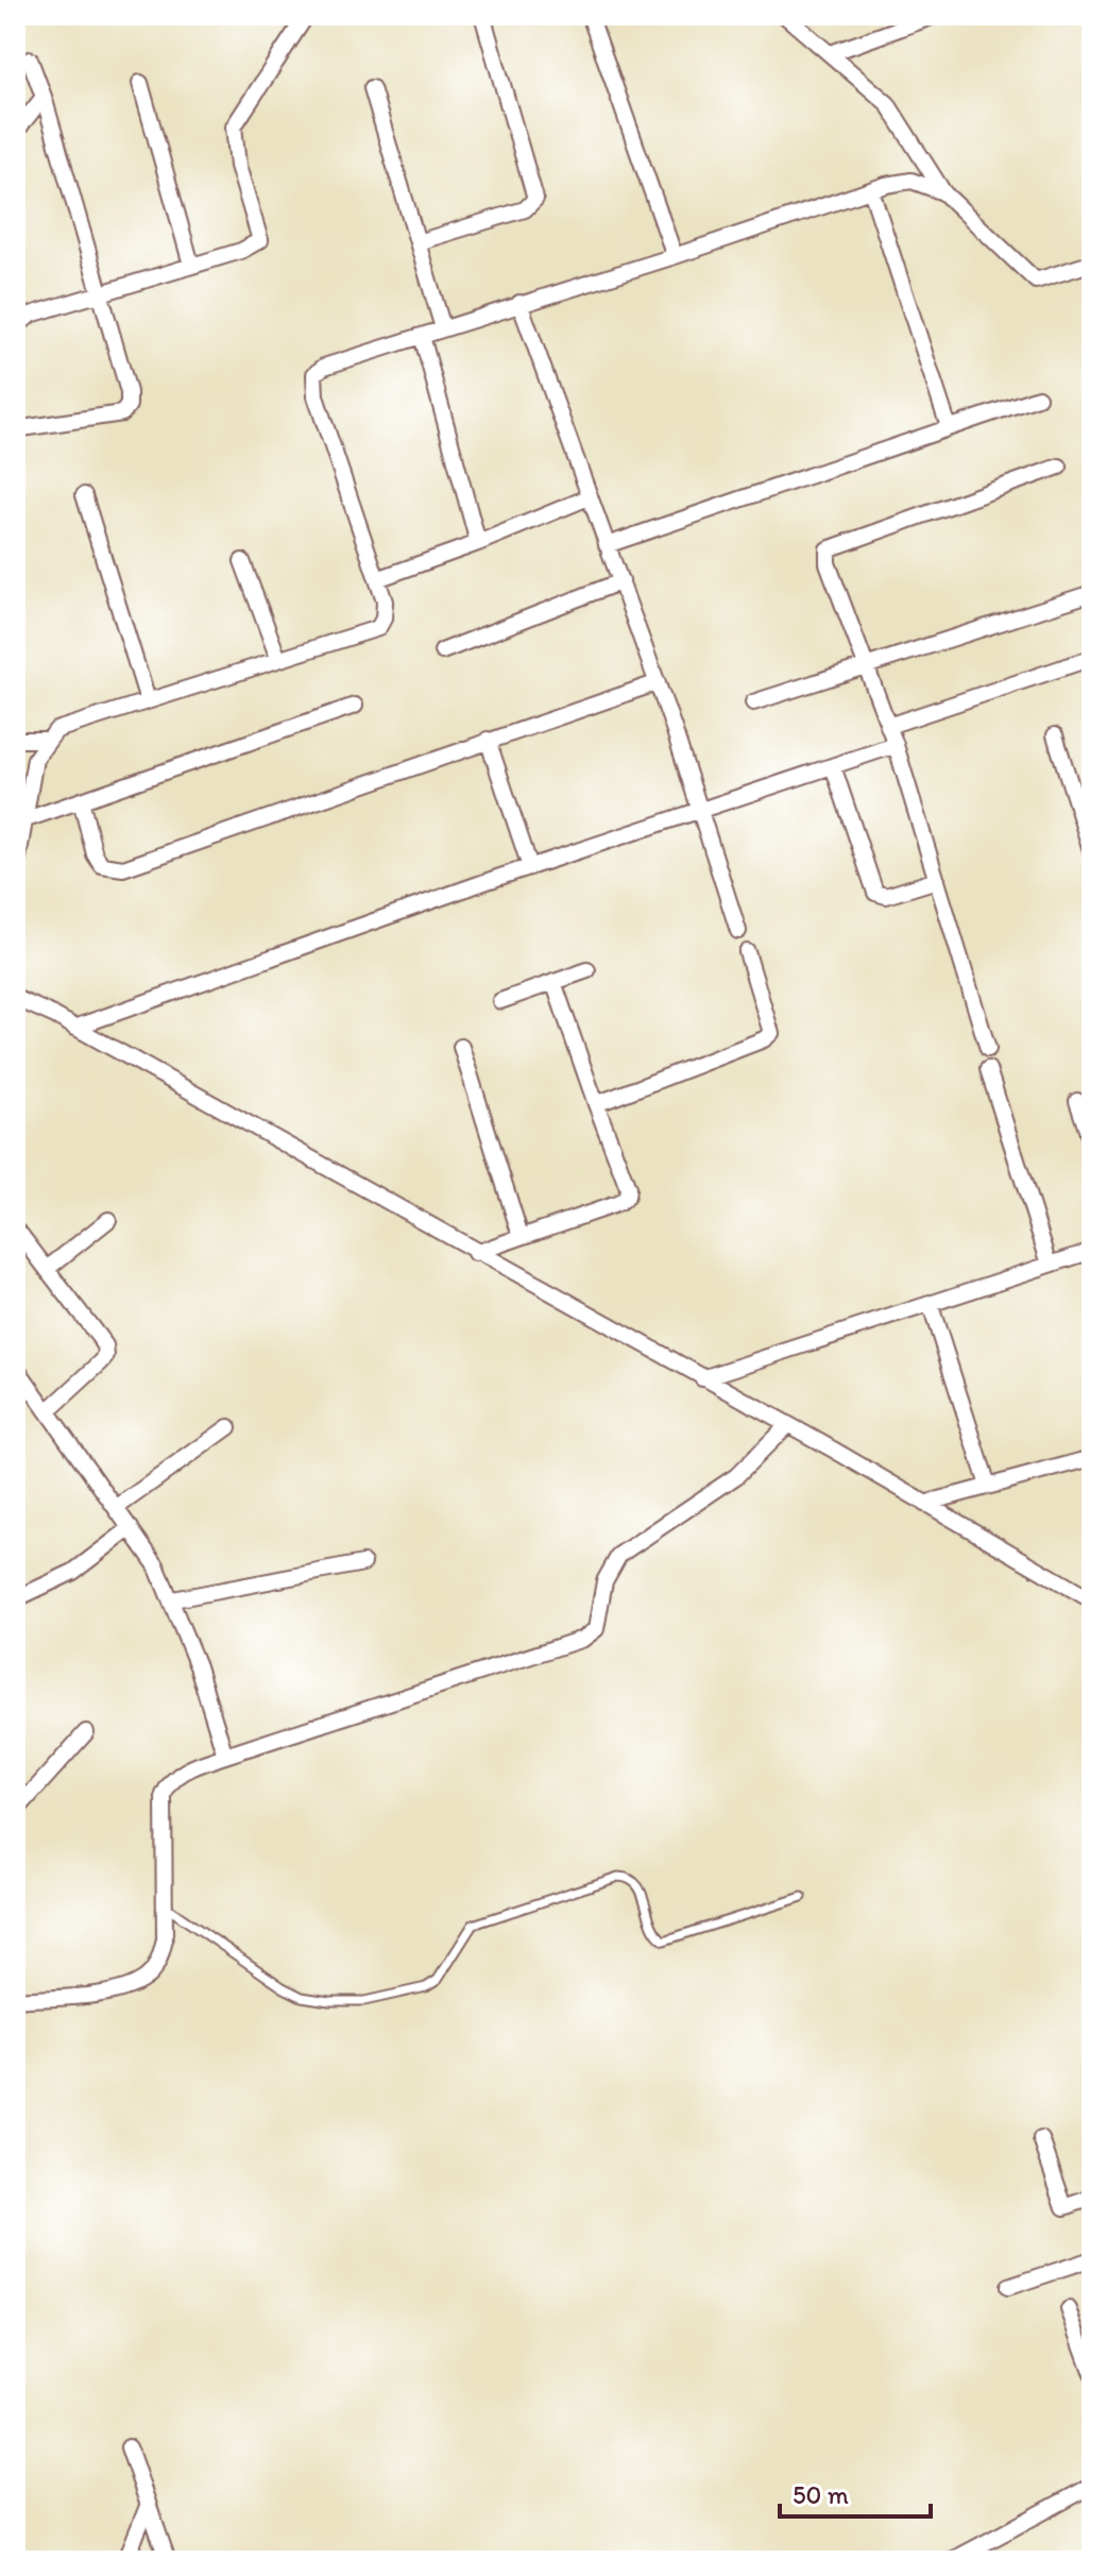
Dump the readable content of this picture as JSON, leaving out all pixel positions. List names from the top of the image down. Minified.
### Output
{"scale_bar":"50 m"}
